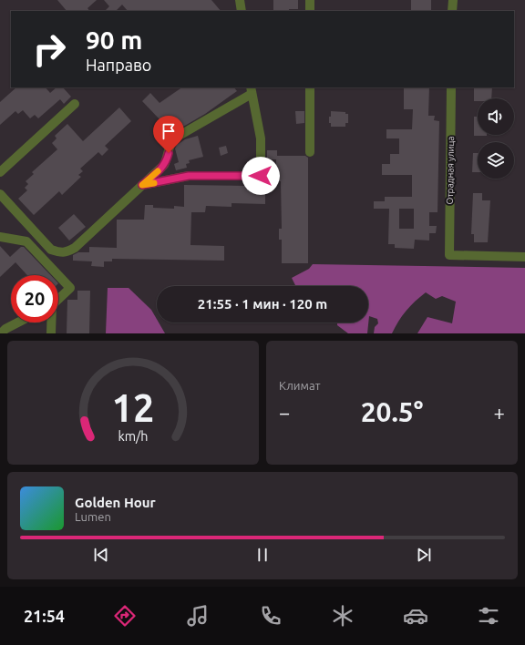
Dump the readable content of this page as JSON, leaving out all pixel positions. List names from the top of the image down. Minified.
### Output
{"streets":{"street":["Отрадная улица"]},"page":{"turn":["90 m","Направо"],"limit":"20","trip":"21:55 · 1 мин · 120 m","tile":"Климат","heat":["−","20.5°","+"],"song":["Golden Hour","Lumen"],"tabs":"21:54","gauge":["12","km/h"]}}
